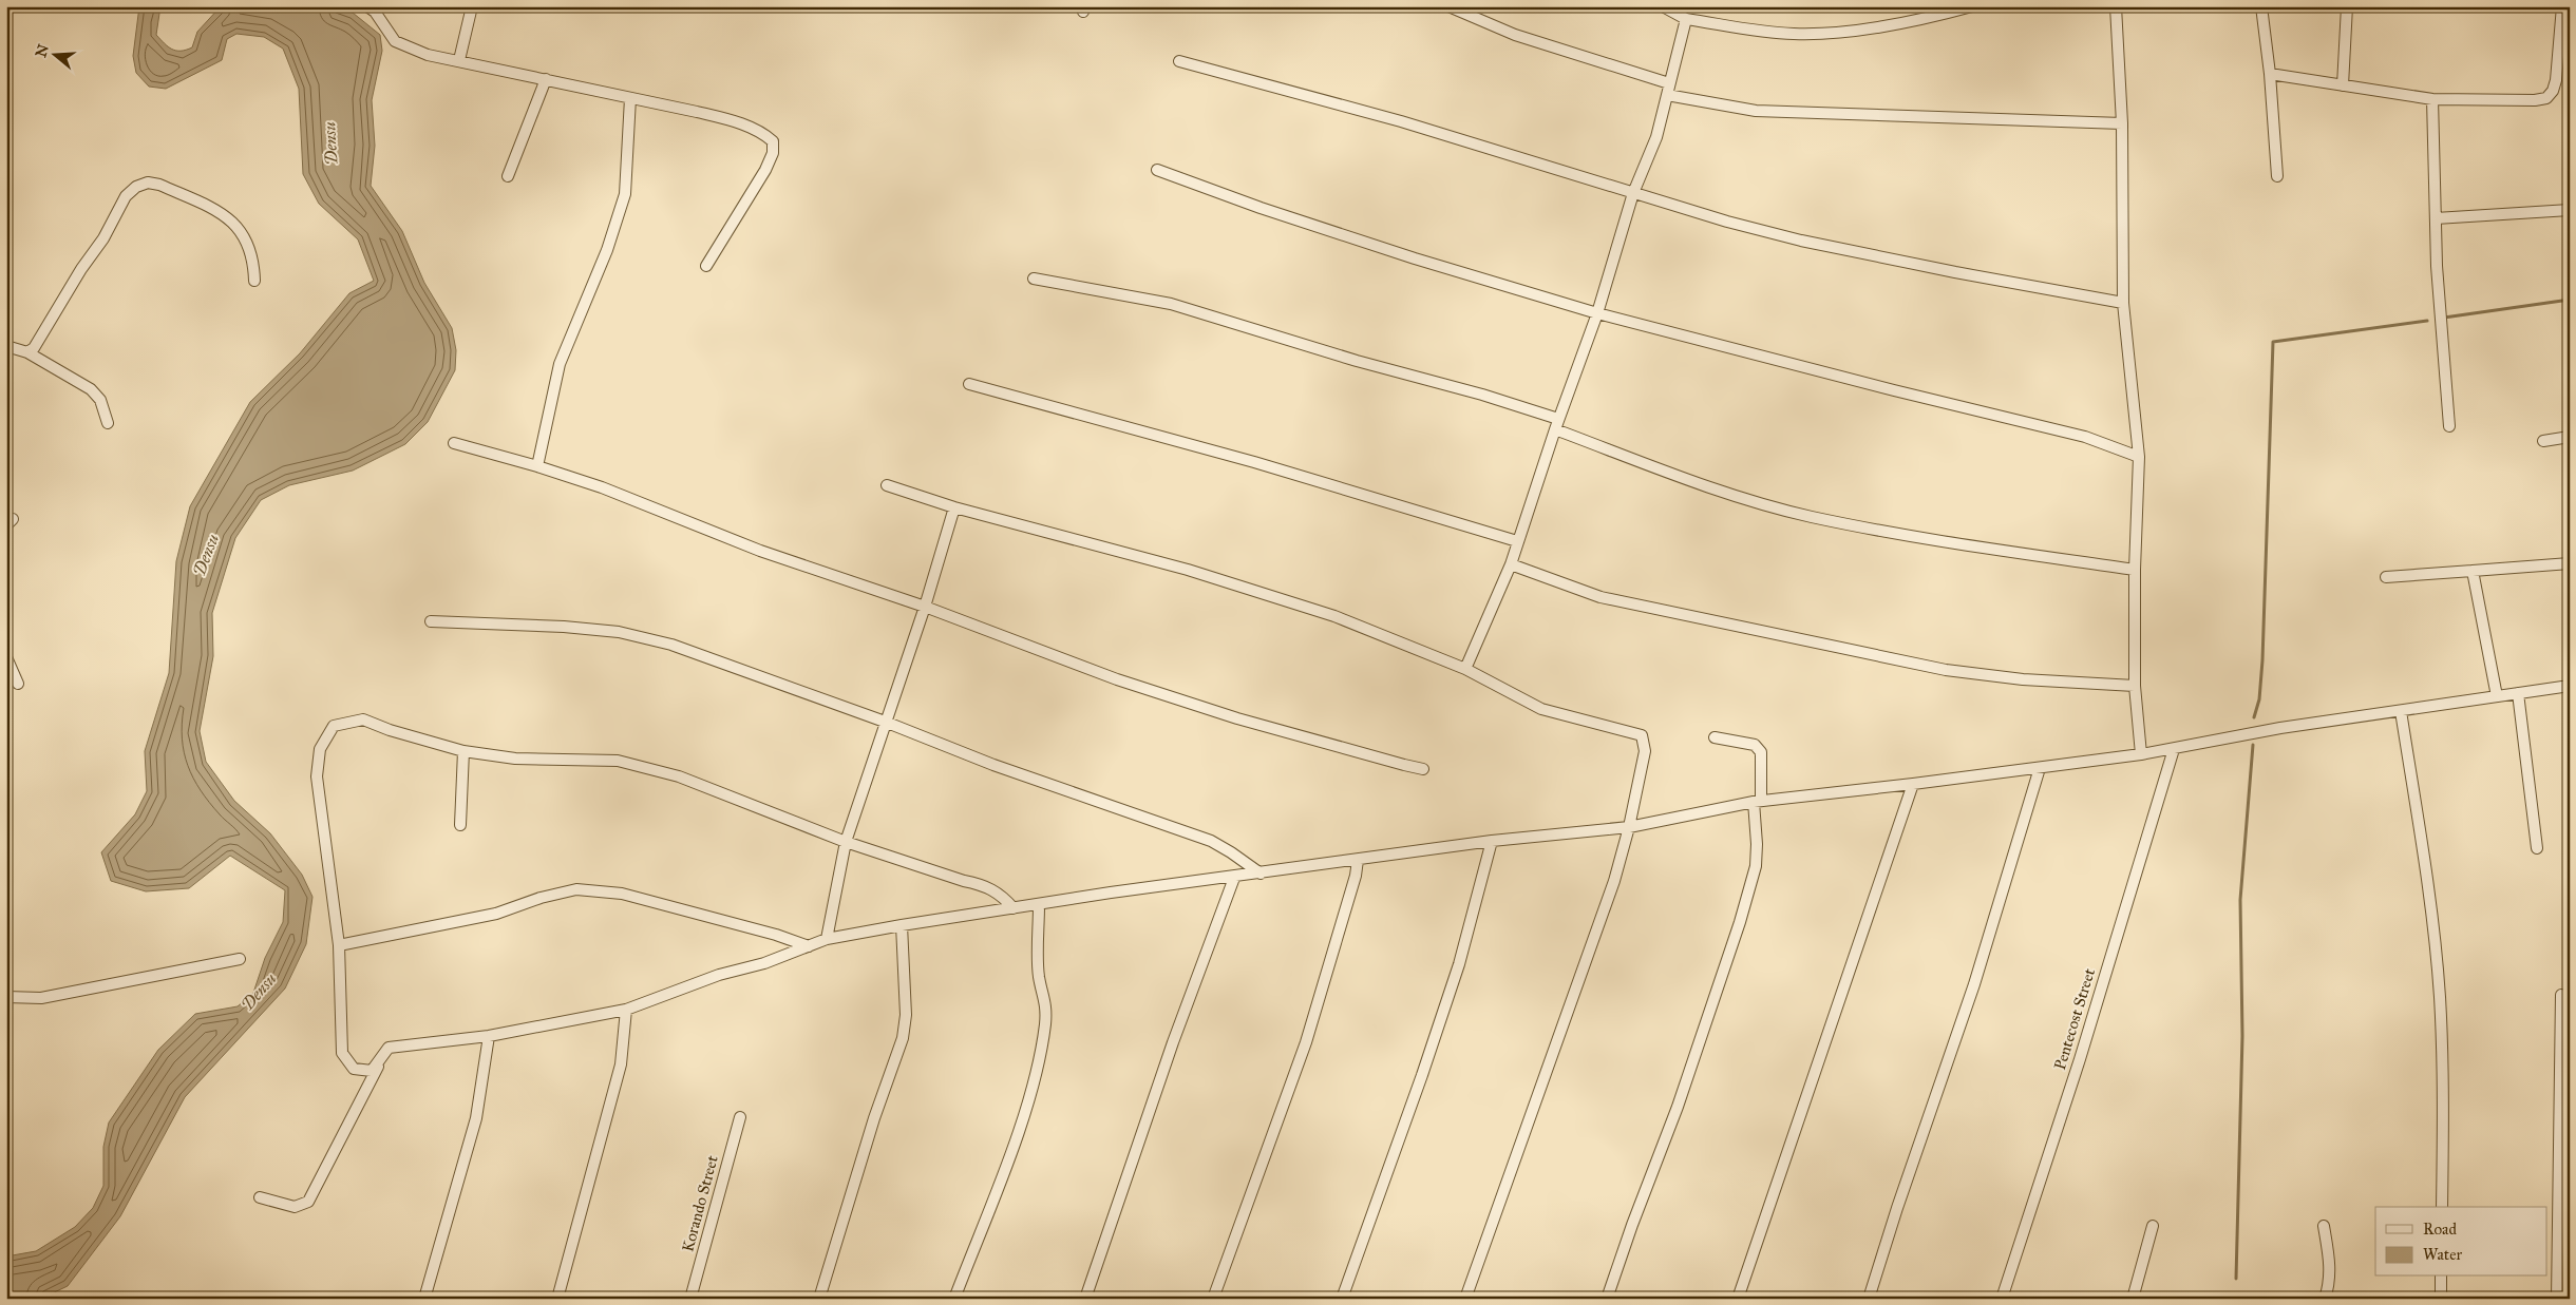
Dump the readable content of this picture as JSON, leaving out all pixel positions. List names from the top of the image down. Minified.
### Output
{"streets":{"street":["Pentecost Street","Korando Street"]},"water":["Densu"],"legend":["Road","Water"],"north":"left"}
